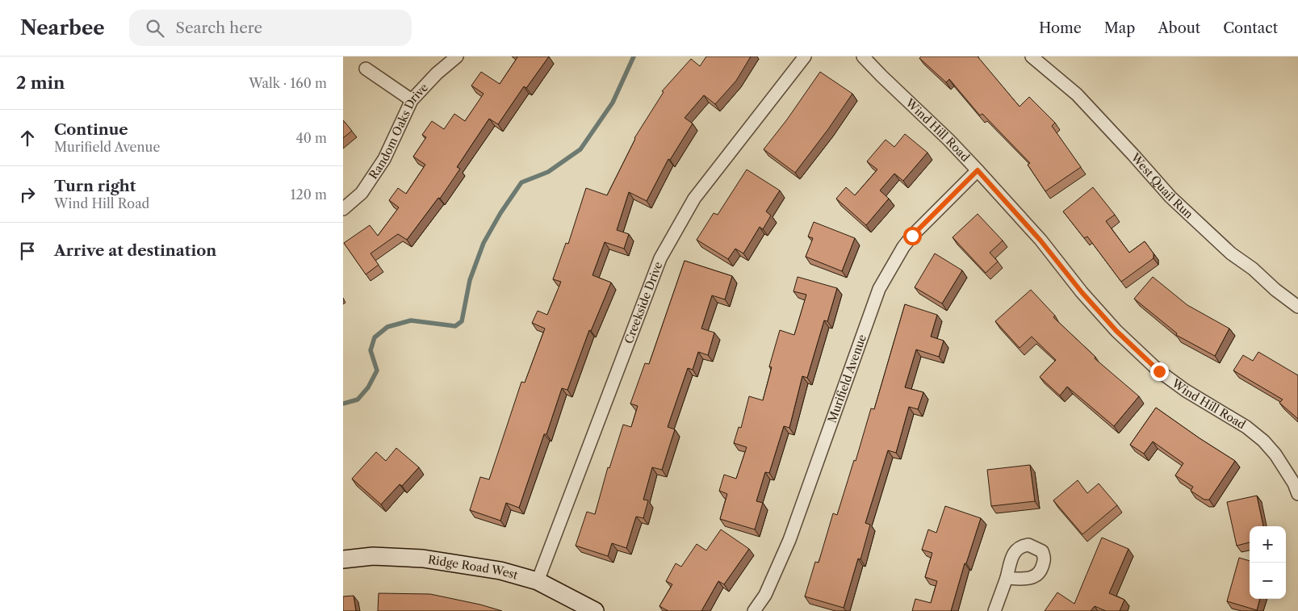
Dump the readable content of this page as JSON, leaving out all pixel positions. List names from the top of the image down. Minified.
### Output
{"streets":{"street":["Wind Hill Road","Random Oaks Drive","West Quail Run","Creekside Drive","Murifield Avenue","Ridge Road West"]},"crossings":[["Wind Hill Road","Murifield Avenue"],["Creekside Drive","Ridge Road West"]],"page":{"header":"Nearbee","search":"Search here","nav":["Home","Map","About","Contact"],"heading":["2 min","Walk · 160 m"],"list":[["Continue","Murifield Avenue","40 m"],["Turn right","Wind Hill Road","120 m"],"Arrive at destination"],"map_buttons":["+","−"]}}
